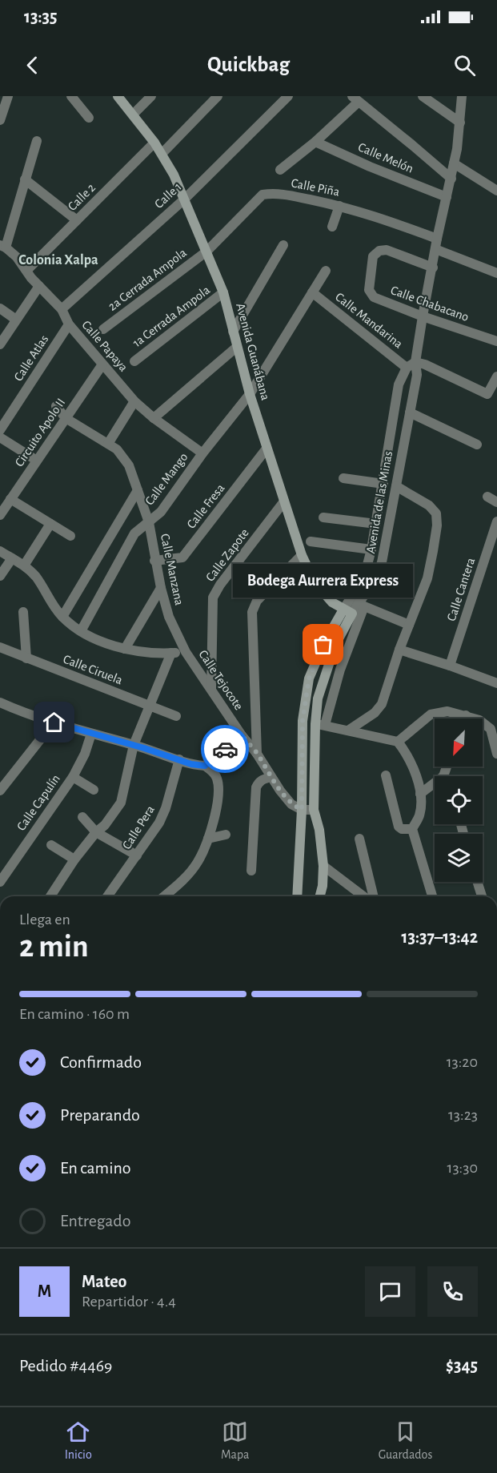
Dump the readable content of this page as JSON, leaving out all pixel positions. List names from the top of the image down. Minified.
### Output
{"streets":{"street":["Calle Melón","Calle Piña","Calle 1","Calle 2","2a Cerrada Ampola","Calle Chabacano","1a Cerrada Ampola","Calle Mandarina","Calle Papaya","Avenida Guanábana","Calle Atlas","Circuito Apolo II","Calle Mango","Avenida de las Minas","Calle Fresa","Calle Zapote","Calle Manzana","Calle Cantera","Calle Ciruela","Calle Tejocote","Calle Capulín","Calle Pera"]},"crossings":[["Calle Melón","Avenida de las Minas"],["Calle Piña","2a Cerrada Ampola"],["Calle Piña","Avenida Guanábana"],["Calle Piña","Avenida de las Minas"],["Calle 1","Calle Papaya"],["Calle 1","Avenida Guanábana"],["Calle 2","Calle Papaya"],["Calle 2","Avenida Guanábana"],["2a Cerrada Ampola","Avenida Guanábana"],["Calle Chabacano","Avenida de las Minas"],["1a Cerrada Ampola","Avenida Guanábana"],["Calle Mandarina","Avenida de las Minas"],["Calle Papaya","Calle Atlas"],["Calle Papaya","Circuito Apolo II"],["Calle Papaya","Calle Mango"],["Avenida Guanábana","Calle Mango"],["Avenida Guanábana","Avenida de las Minas"],["Avenida Guanábana","Calle Fresa"],["Avenida Guanábana","Calle Zapote"],["Circuito Apolo II","Calle Manzana"],["Calle Mango","Calle Manzana"],["Calle Mango","Calle Tejocote"],["Avenida de las Minas","Calle Tejocote"],["Calle Fresa","Calle Manzana"],["Calle Zapote","Calle Tejocote"],["Calle Manzana","Calle Tejocote"]],"districts":["Colonia Xalpa"],"places":["Bodega Aurrera Express"],"north":"bottom left","page":{"status":"13:35","header":"Quickbag","bubble":"Bodega Aurrera Express","heading":["2 min","Llega en","13:37–13:42"],"panel":["Mateo","Repartidor · 4.4","Pedido #4469","$345"],"bar":"En camino · 160 m","list":[["Confirmado","13:20"],["Preparando","13:23"],["En camino","13:30"],"Entregado"],"round":"M","tabs":["Inicio","Mapa","Guardados"]}}
